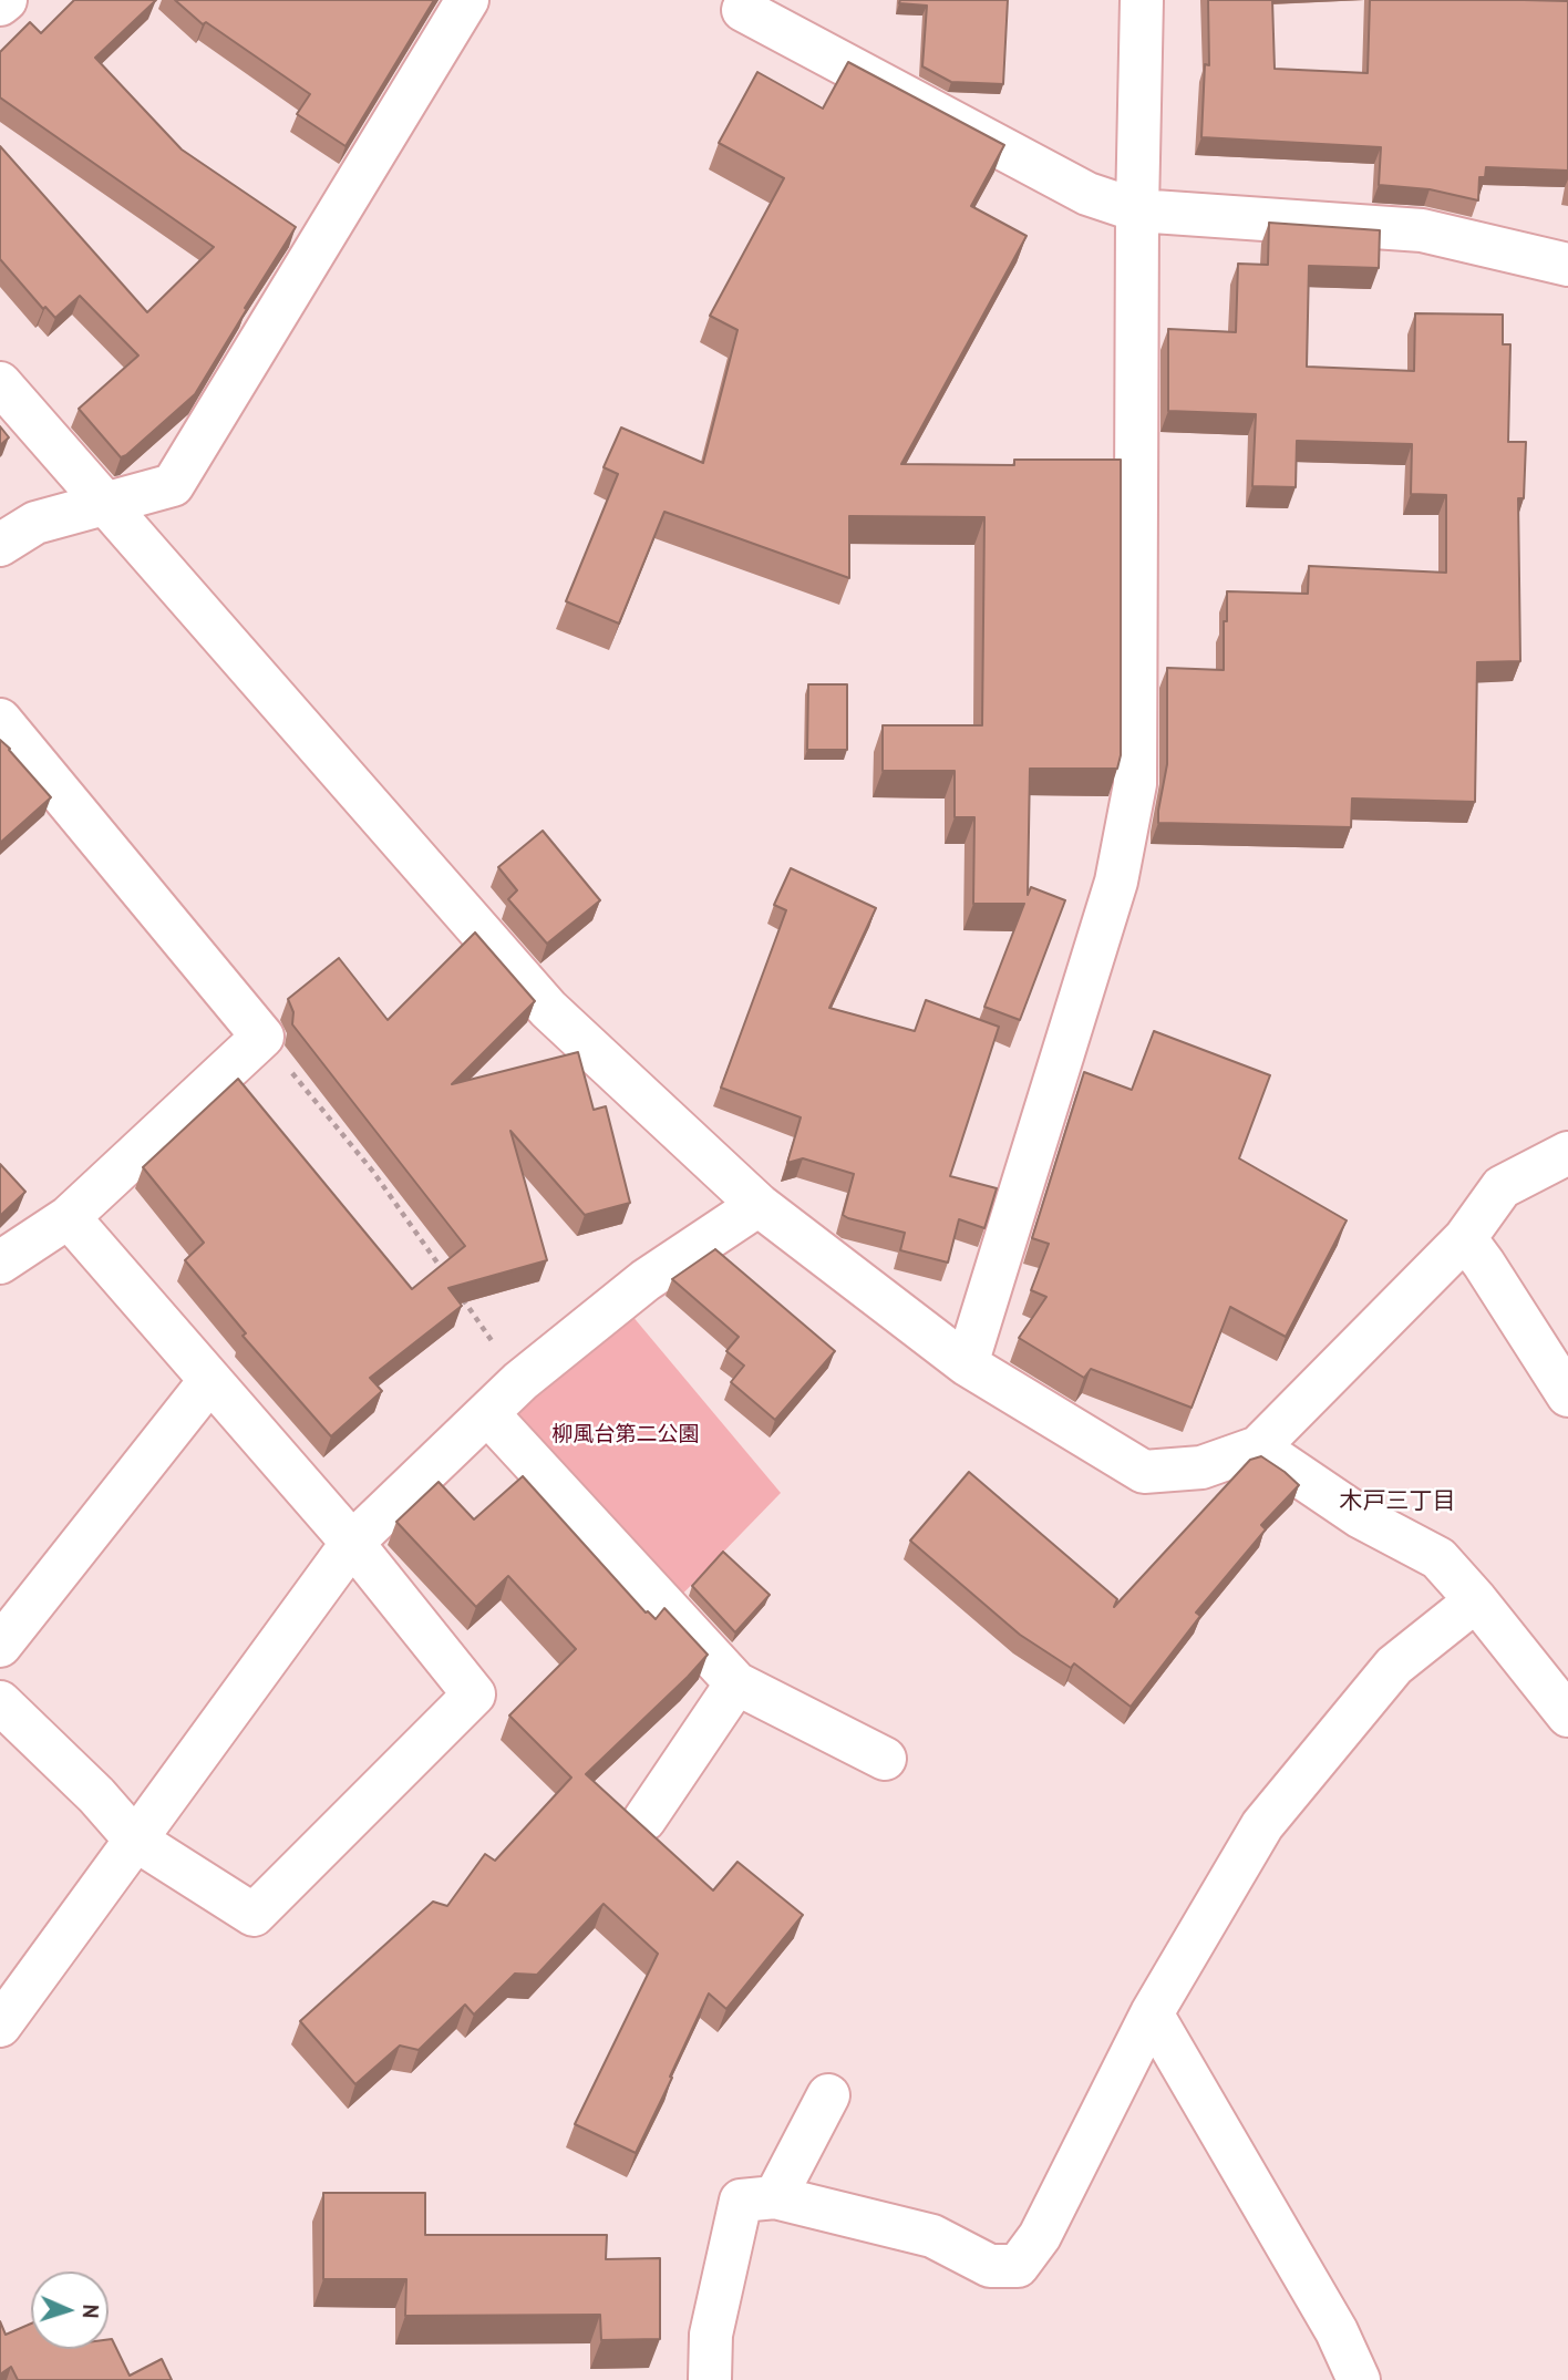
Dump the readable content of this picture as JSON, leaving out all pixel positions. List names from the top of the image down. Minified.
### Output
{"districts":["木戸三丁目"],"parks":["柳風台第二公園"],"north":"right"}
